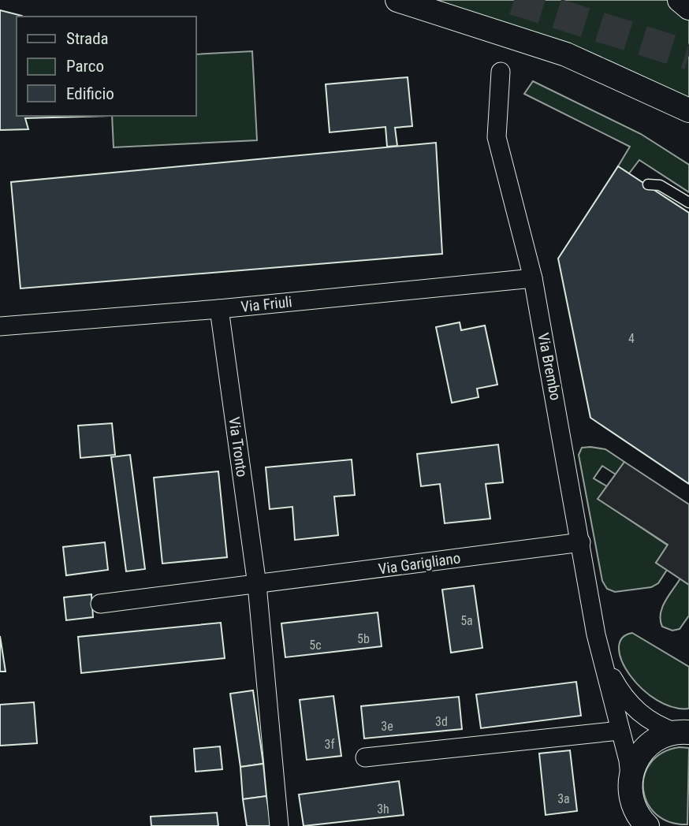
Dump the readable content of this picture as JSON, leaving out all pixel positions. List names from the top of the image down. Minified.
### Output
{"streets":{"street":["Via Friuli","Via Brembo","Via Tronto","Via Garigliano"]},"crossings":[["Via Friuli","Via Brembo"],["Via Friuli","Via Tronto"],["Via Brembo","Via Garigliano"],["Via Tronto","Via Garigliano"]],"house_numbers":["4","5a","5b","5c","3d","3e","3f","3a","3h"],"legend":["Strada","Parco","Edificio"]}
